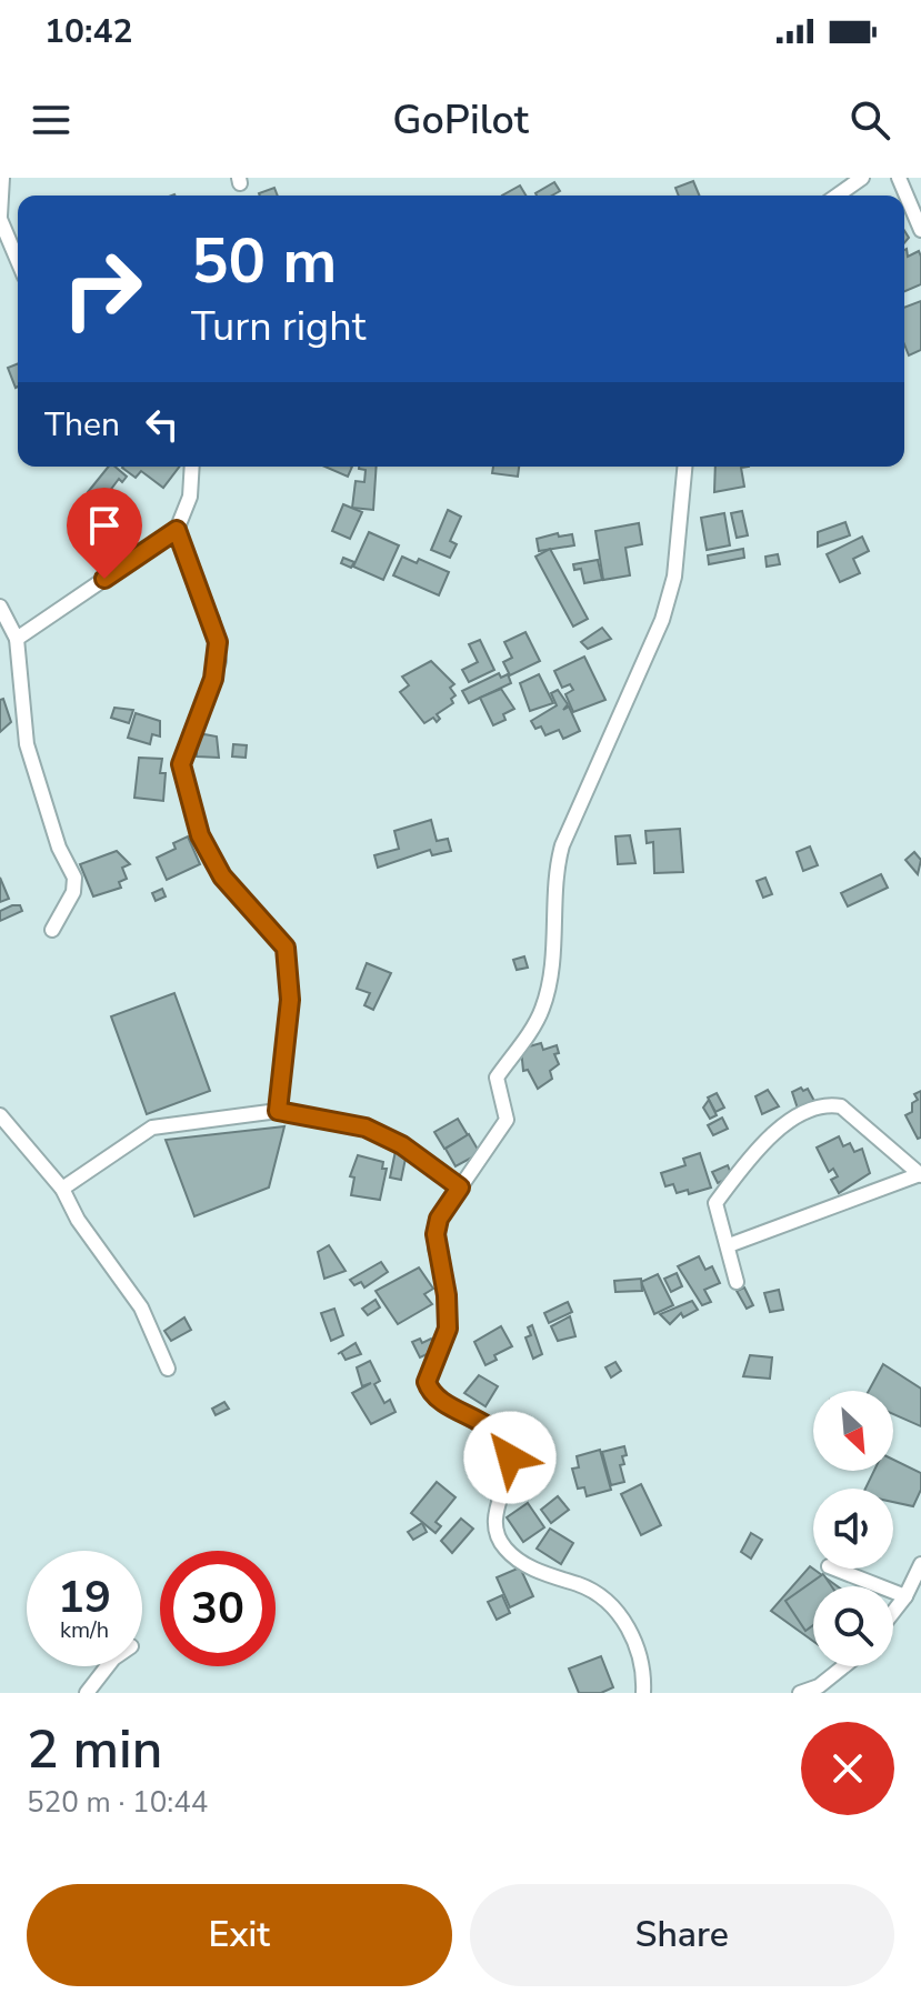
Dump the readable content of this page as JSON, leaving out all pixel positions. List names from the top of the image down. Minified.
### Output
{"north":"bottom right","page":{"status":"10:42","header":"GoPilot","turn":["50 m","Turn right"],"then":"Then","speed":"19 km/h","limit":"30","heading":["2 min","520 m · 10:44"],"buttons":["Exit","Share"]}}
